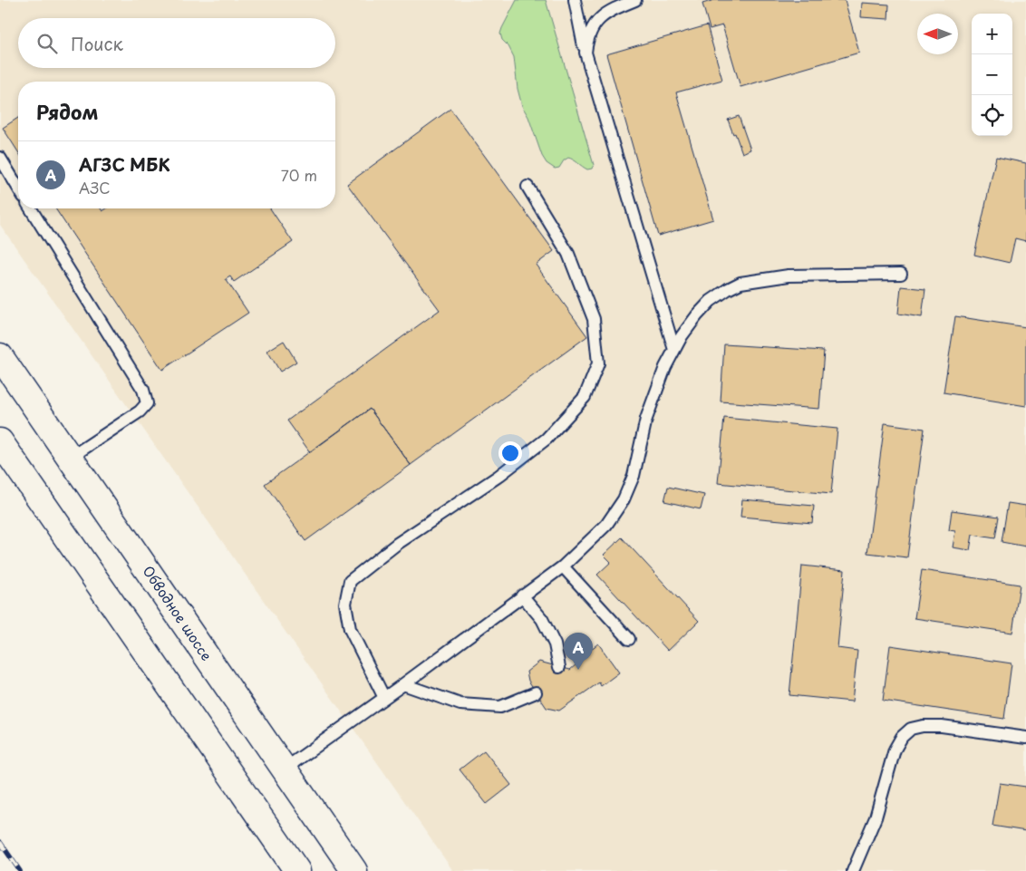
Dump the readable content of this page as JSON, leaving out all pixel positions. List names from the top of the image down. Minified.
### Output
{"streets":{"main road":["Обводное шоссе"]},"north":"left","page":{"map_buttons":["+","−"],"search":"Поиск","heading":"Рядом","list":[{"mark":"A","name":"АГЗС МБК","note":"АЗС","value":"70 m"}],"pins":"A"}}
